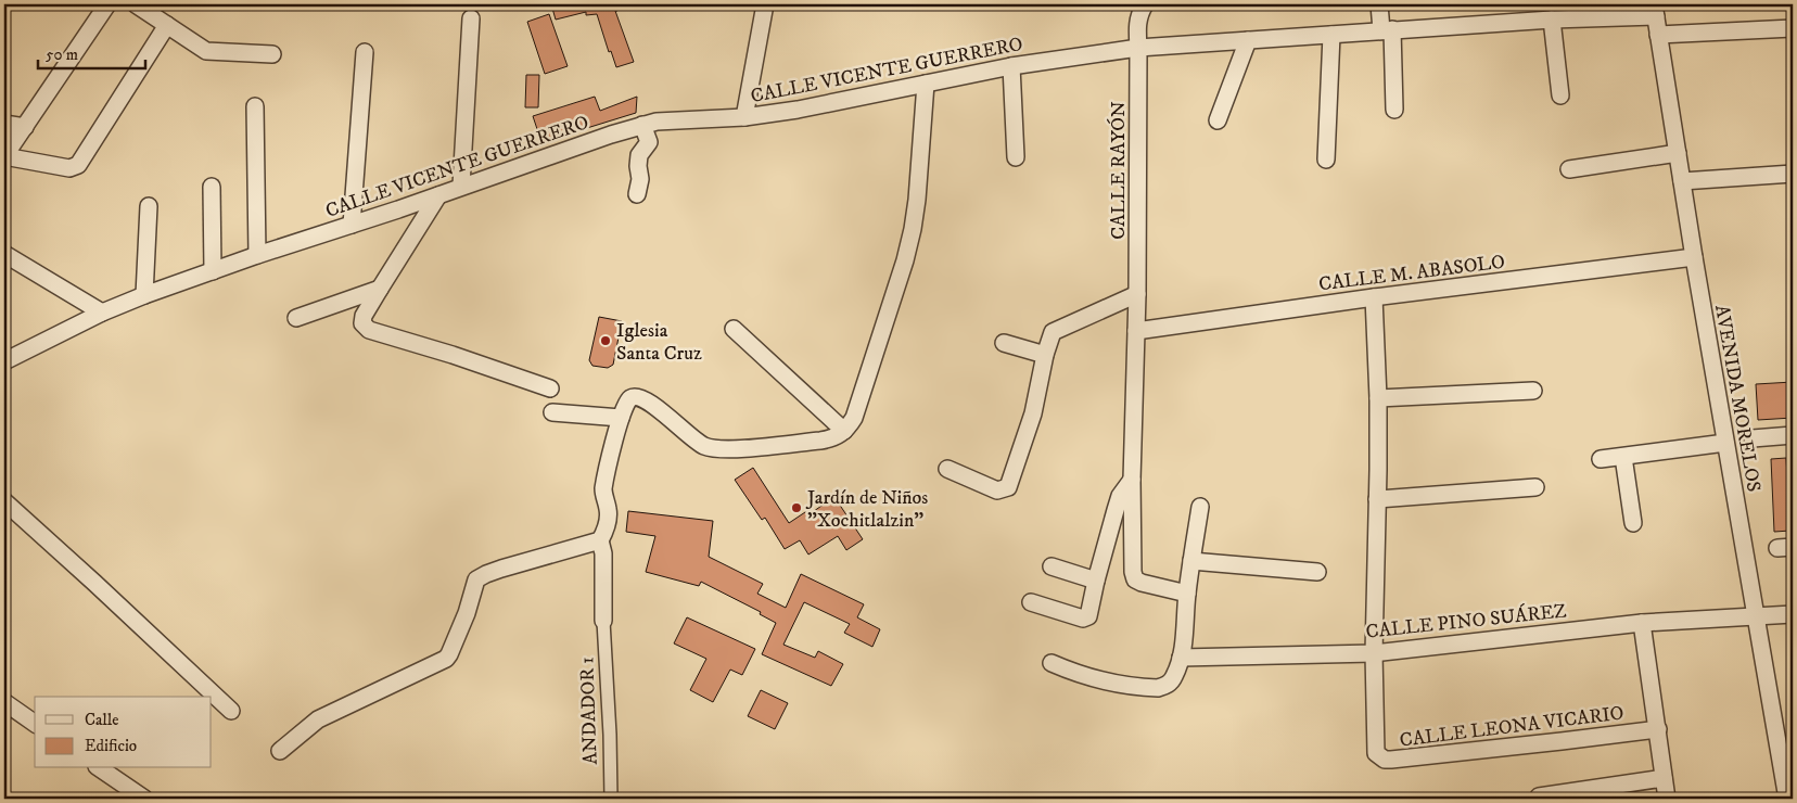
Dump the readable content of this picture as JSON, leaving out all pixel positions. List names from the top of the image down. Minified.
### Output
{"streets":{"street":["CALLE VICENTE GUERRERO","CALLE RAYÓN","CALLE M. ABASOLO","AVENIDA MORELOS","CALLE PINO SUÁREZ","ANDADOR 1","CALLE LEONA VICARIO"]},"crossings":[["CALLE VICENTE GUERRERO","CALLE RAYÓN"],["CALLE VICENTE GUERRERO","AVENIDA MORELOS"],["CALLE RAYÓN","CALLE M. ABASOLO"],["CALLE M. ABASOLO","AVENIDA MORELOS"],["AVENIDA MORELOS","CALLE PINO SUÁREZ"],["CALLE PINO SUÁREZ","CALLE LEONA VICARIO"]],"places":["Iglesia Santa Cruz","Jardín de Niños \"Xochitlalzin\""],"legend":["Calle","Edificio"],"scale_bar":"50 m"}
